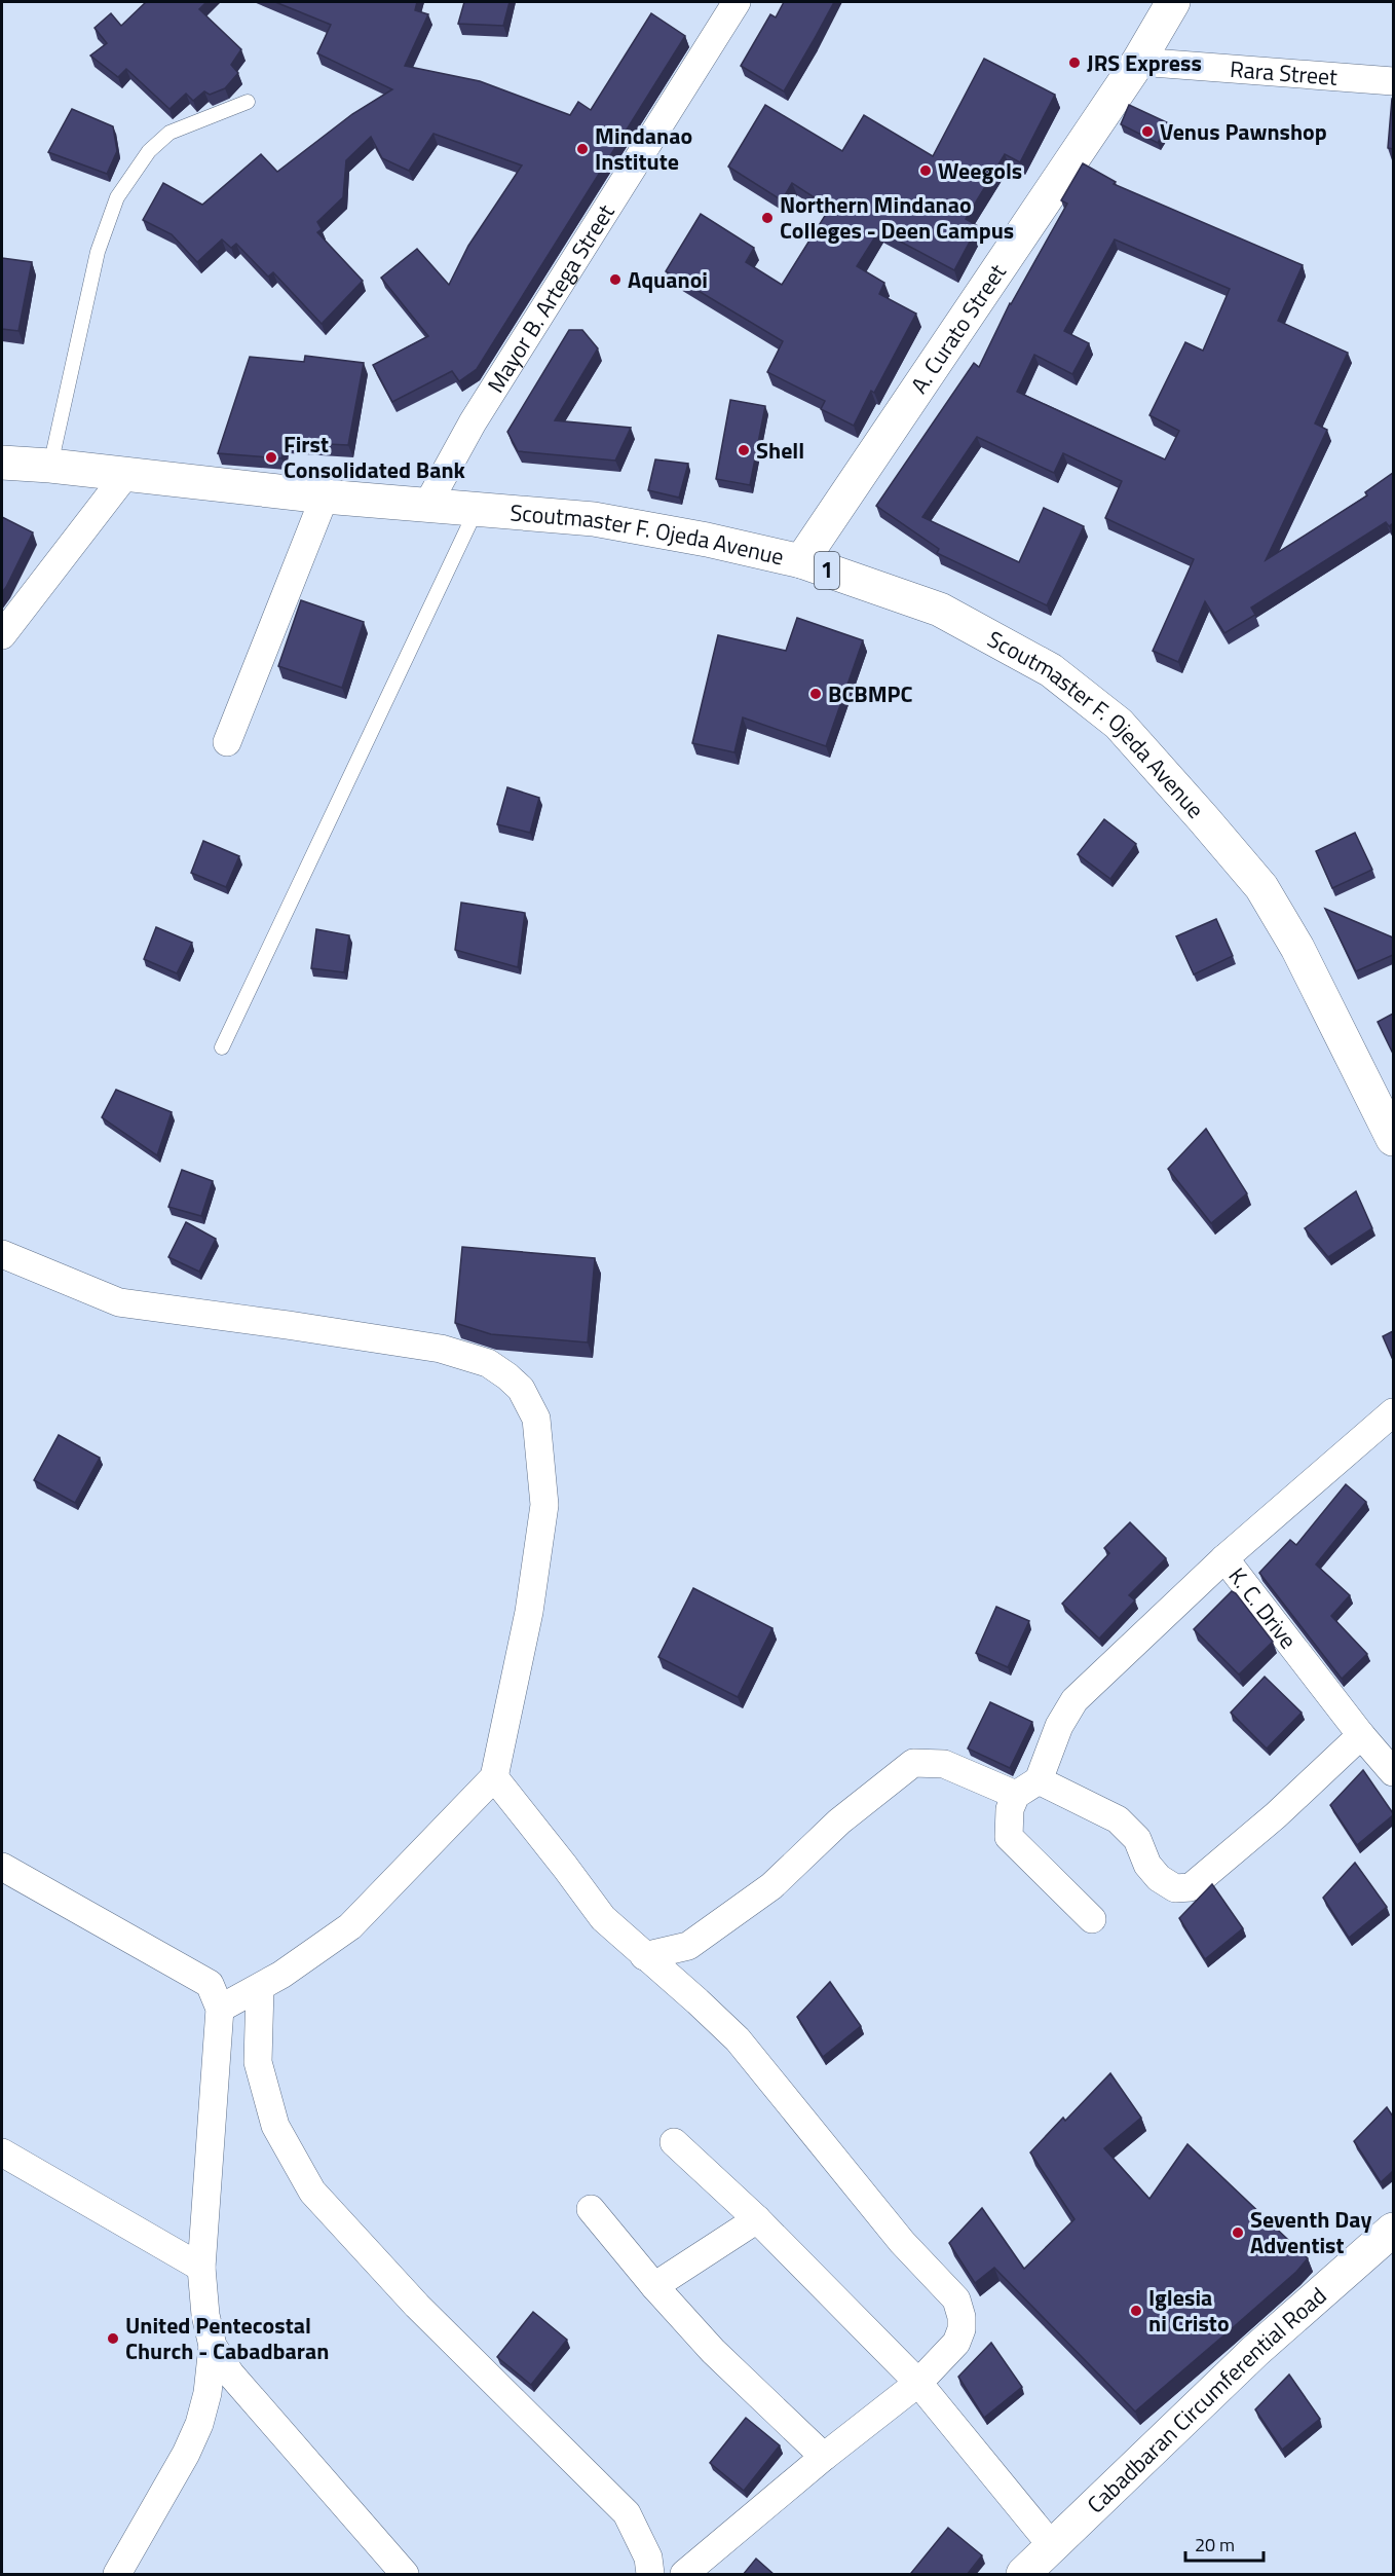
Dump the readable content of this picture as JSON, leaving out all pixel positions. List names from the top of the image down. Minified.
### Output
{"streets":{"main road":["A. Curato Street","Scoutmaster F. Ojeda Avenue","1","Cabadbaran Circumferential Road"],"street":["Rara Street","Mayor B. Artega Street","K. C. Drive"]},"crossings":[["Rara Street","A. Curato Street"],["Mayor B. Artega Street","Scoutmaster F. Ojeda Avenue"],["A. Curato Street","Scoutmaster F. Ojeda Avenue"]],"places":["JRS Express","Venus Pawnshop","Mindanao Institute","Weegols","Northern Mindanao Colleges - Deen Campus","Aquanoi","Shell","First Consolidated Bank","BCBMPC","Seventh Day Adventist","Iglesia ni Cristo","United Pentecostal Church - Cabadbaran"],"scale_bar":"20 m"}
